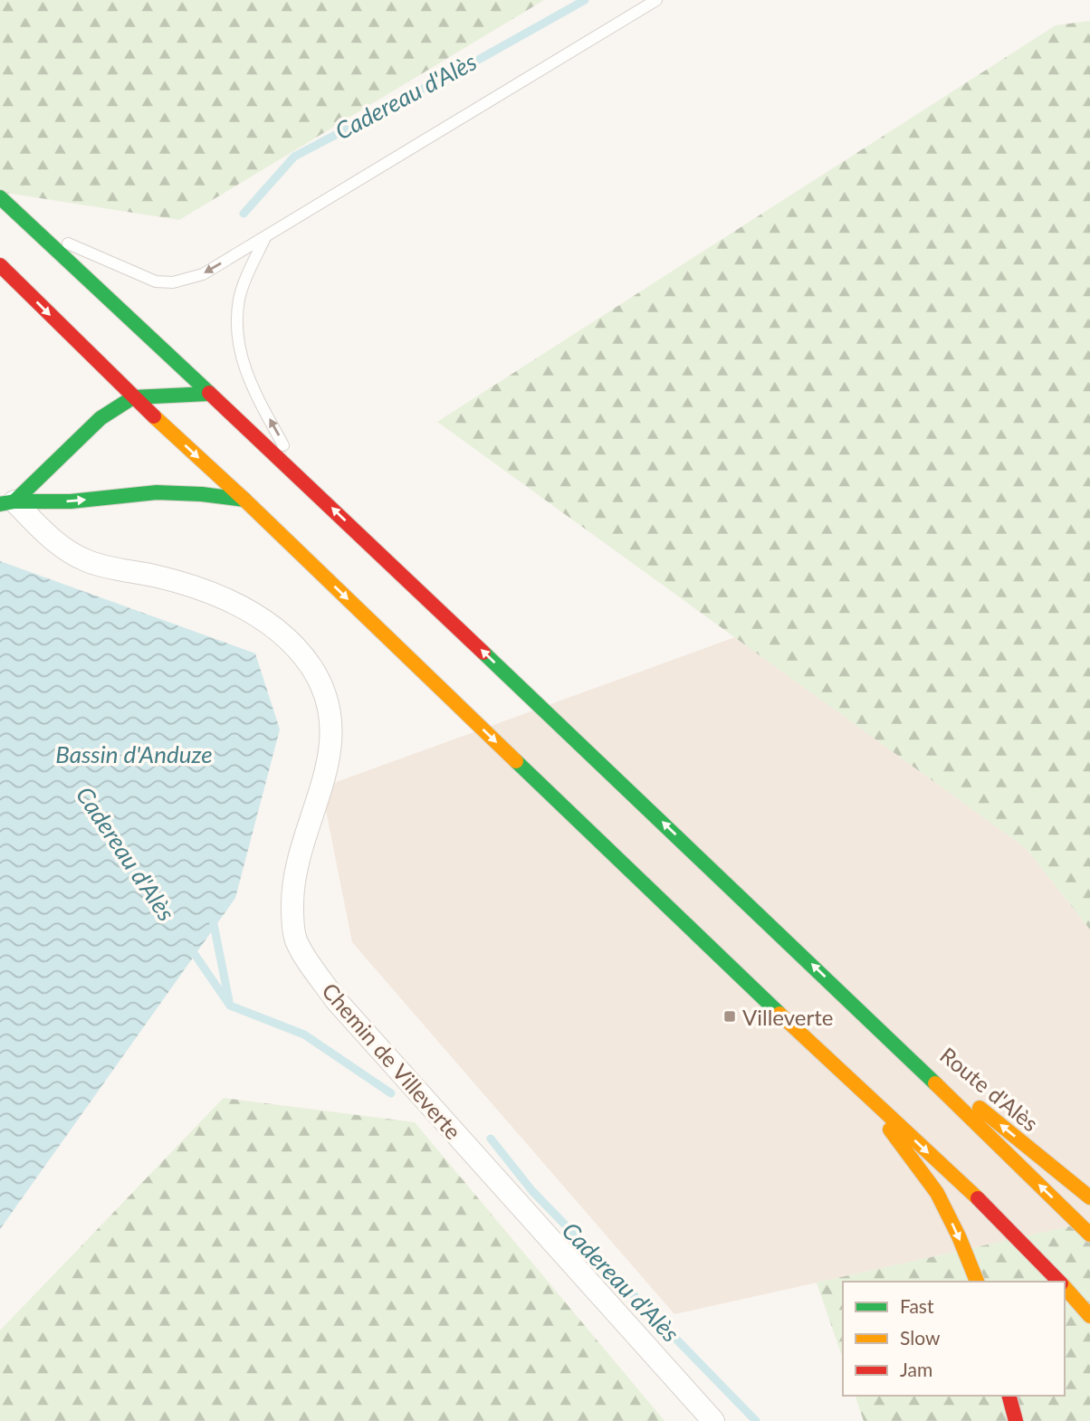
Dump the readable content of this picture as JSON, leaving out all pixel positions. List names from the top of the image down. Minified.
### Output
{"streets":{"main road":["Route d'Alès"],"street":["Chemin de Villeverte"]},"water":["Cadereau d'Alès","Bassin d'Anduze"],"places":{"transit":["Villeverte"]},"legend":["Fast","Slow","Jam"]}
